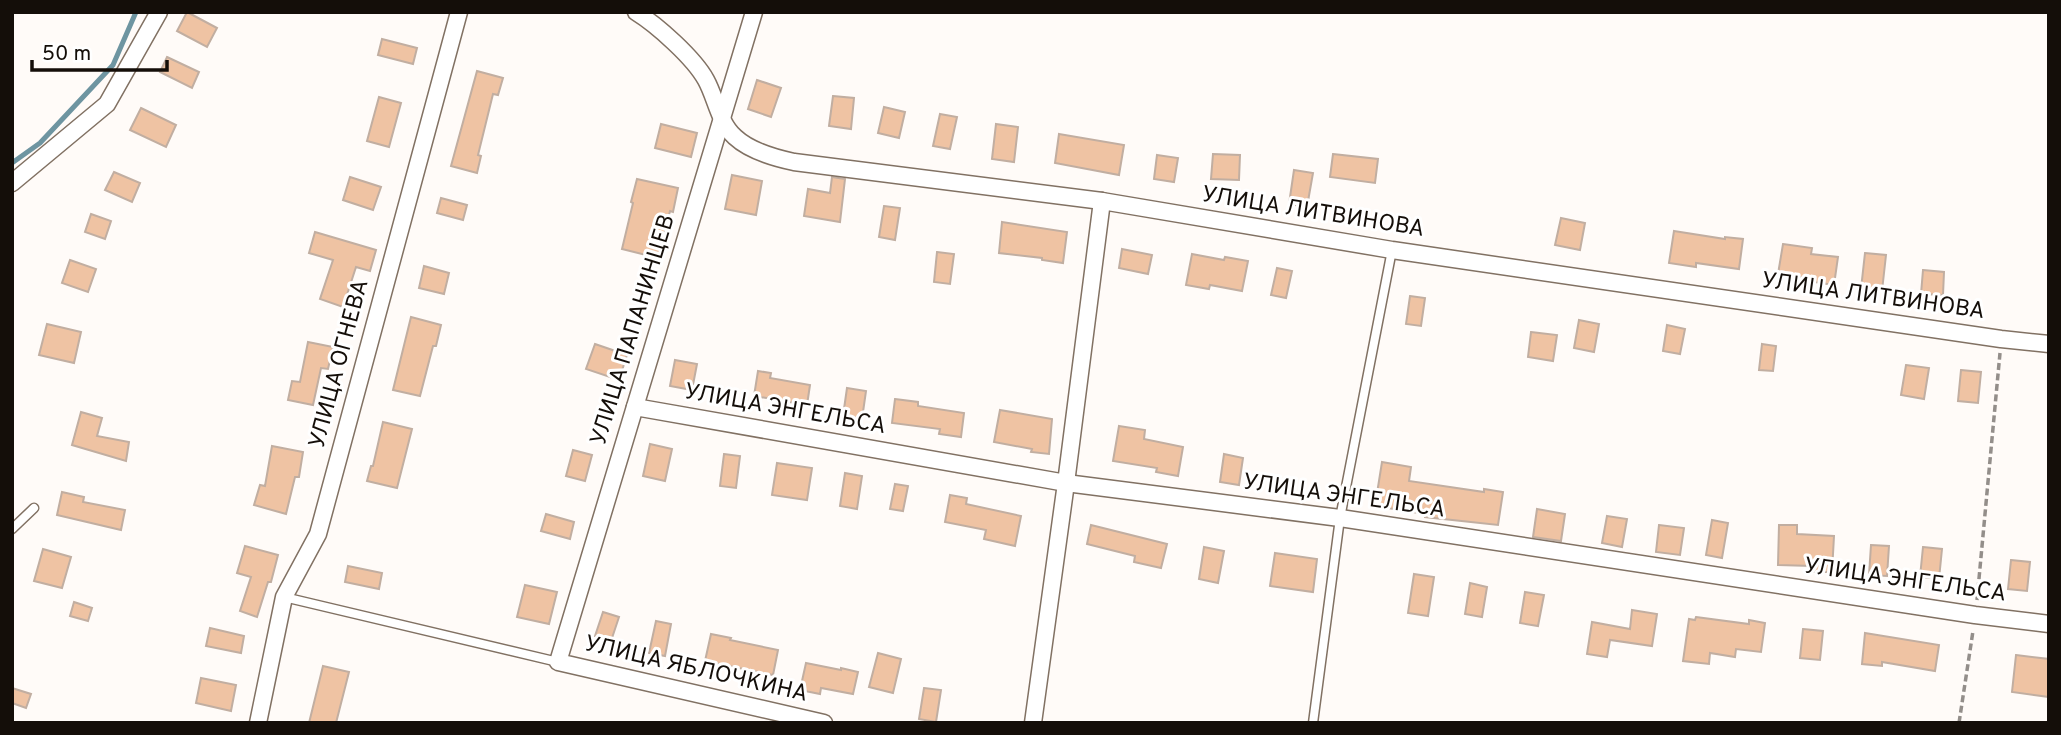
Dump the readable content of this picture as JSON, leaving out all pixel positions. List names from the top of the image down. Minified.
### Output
{"streets":{"street":["УЛИЦА ЛИТВИНОВА","УЛИЦА ПАПАНИНЦЕВ","УЛИЦА ОГНЕВА","УЛИЦА ЭНГЕЛЬСА","УЛИЦА ЯБЛОЧКИНА"]},"crossings":[["УЛИЦА ЛИТВИНОВА","УЛИЦА ПАПАНИНЦЕВ"],["УЛИЦА ПАПАНИНЦЕВ","УЛИЦА ЭНГЕЛЬСА"],["УЛИЦА ПАПАНИНЦЕВ","УЛИЦА ЯБЛОЧКИНА"]],"scale_bar":"50 m"}
